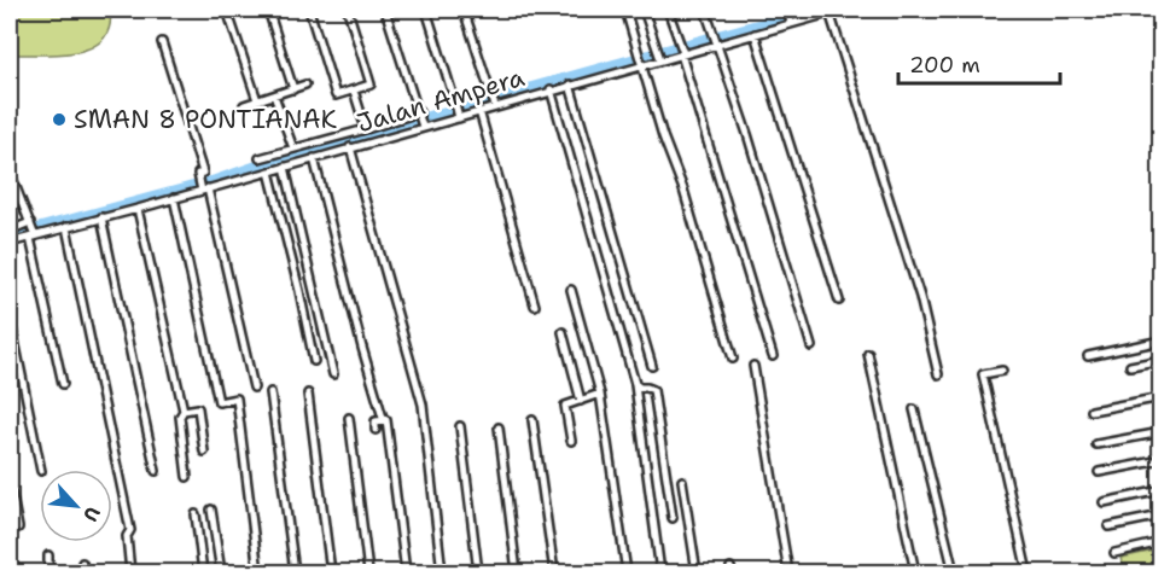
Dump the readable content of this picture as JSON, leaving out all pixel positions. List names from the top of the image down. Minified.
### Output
{"streets":{"street":["Jalan Ampera"]},"places":["SMAN 8 PONTIANAK"],"scale_bar":"200 m","north":"bottom right"}
